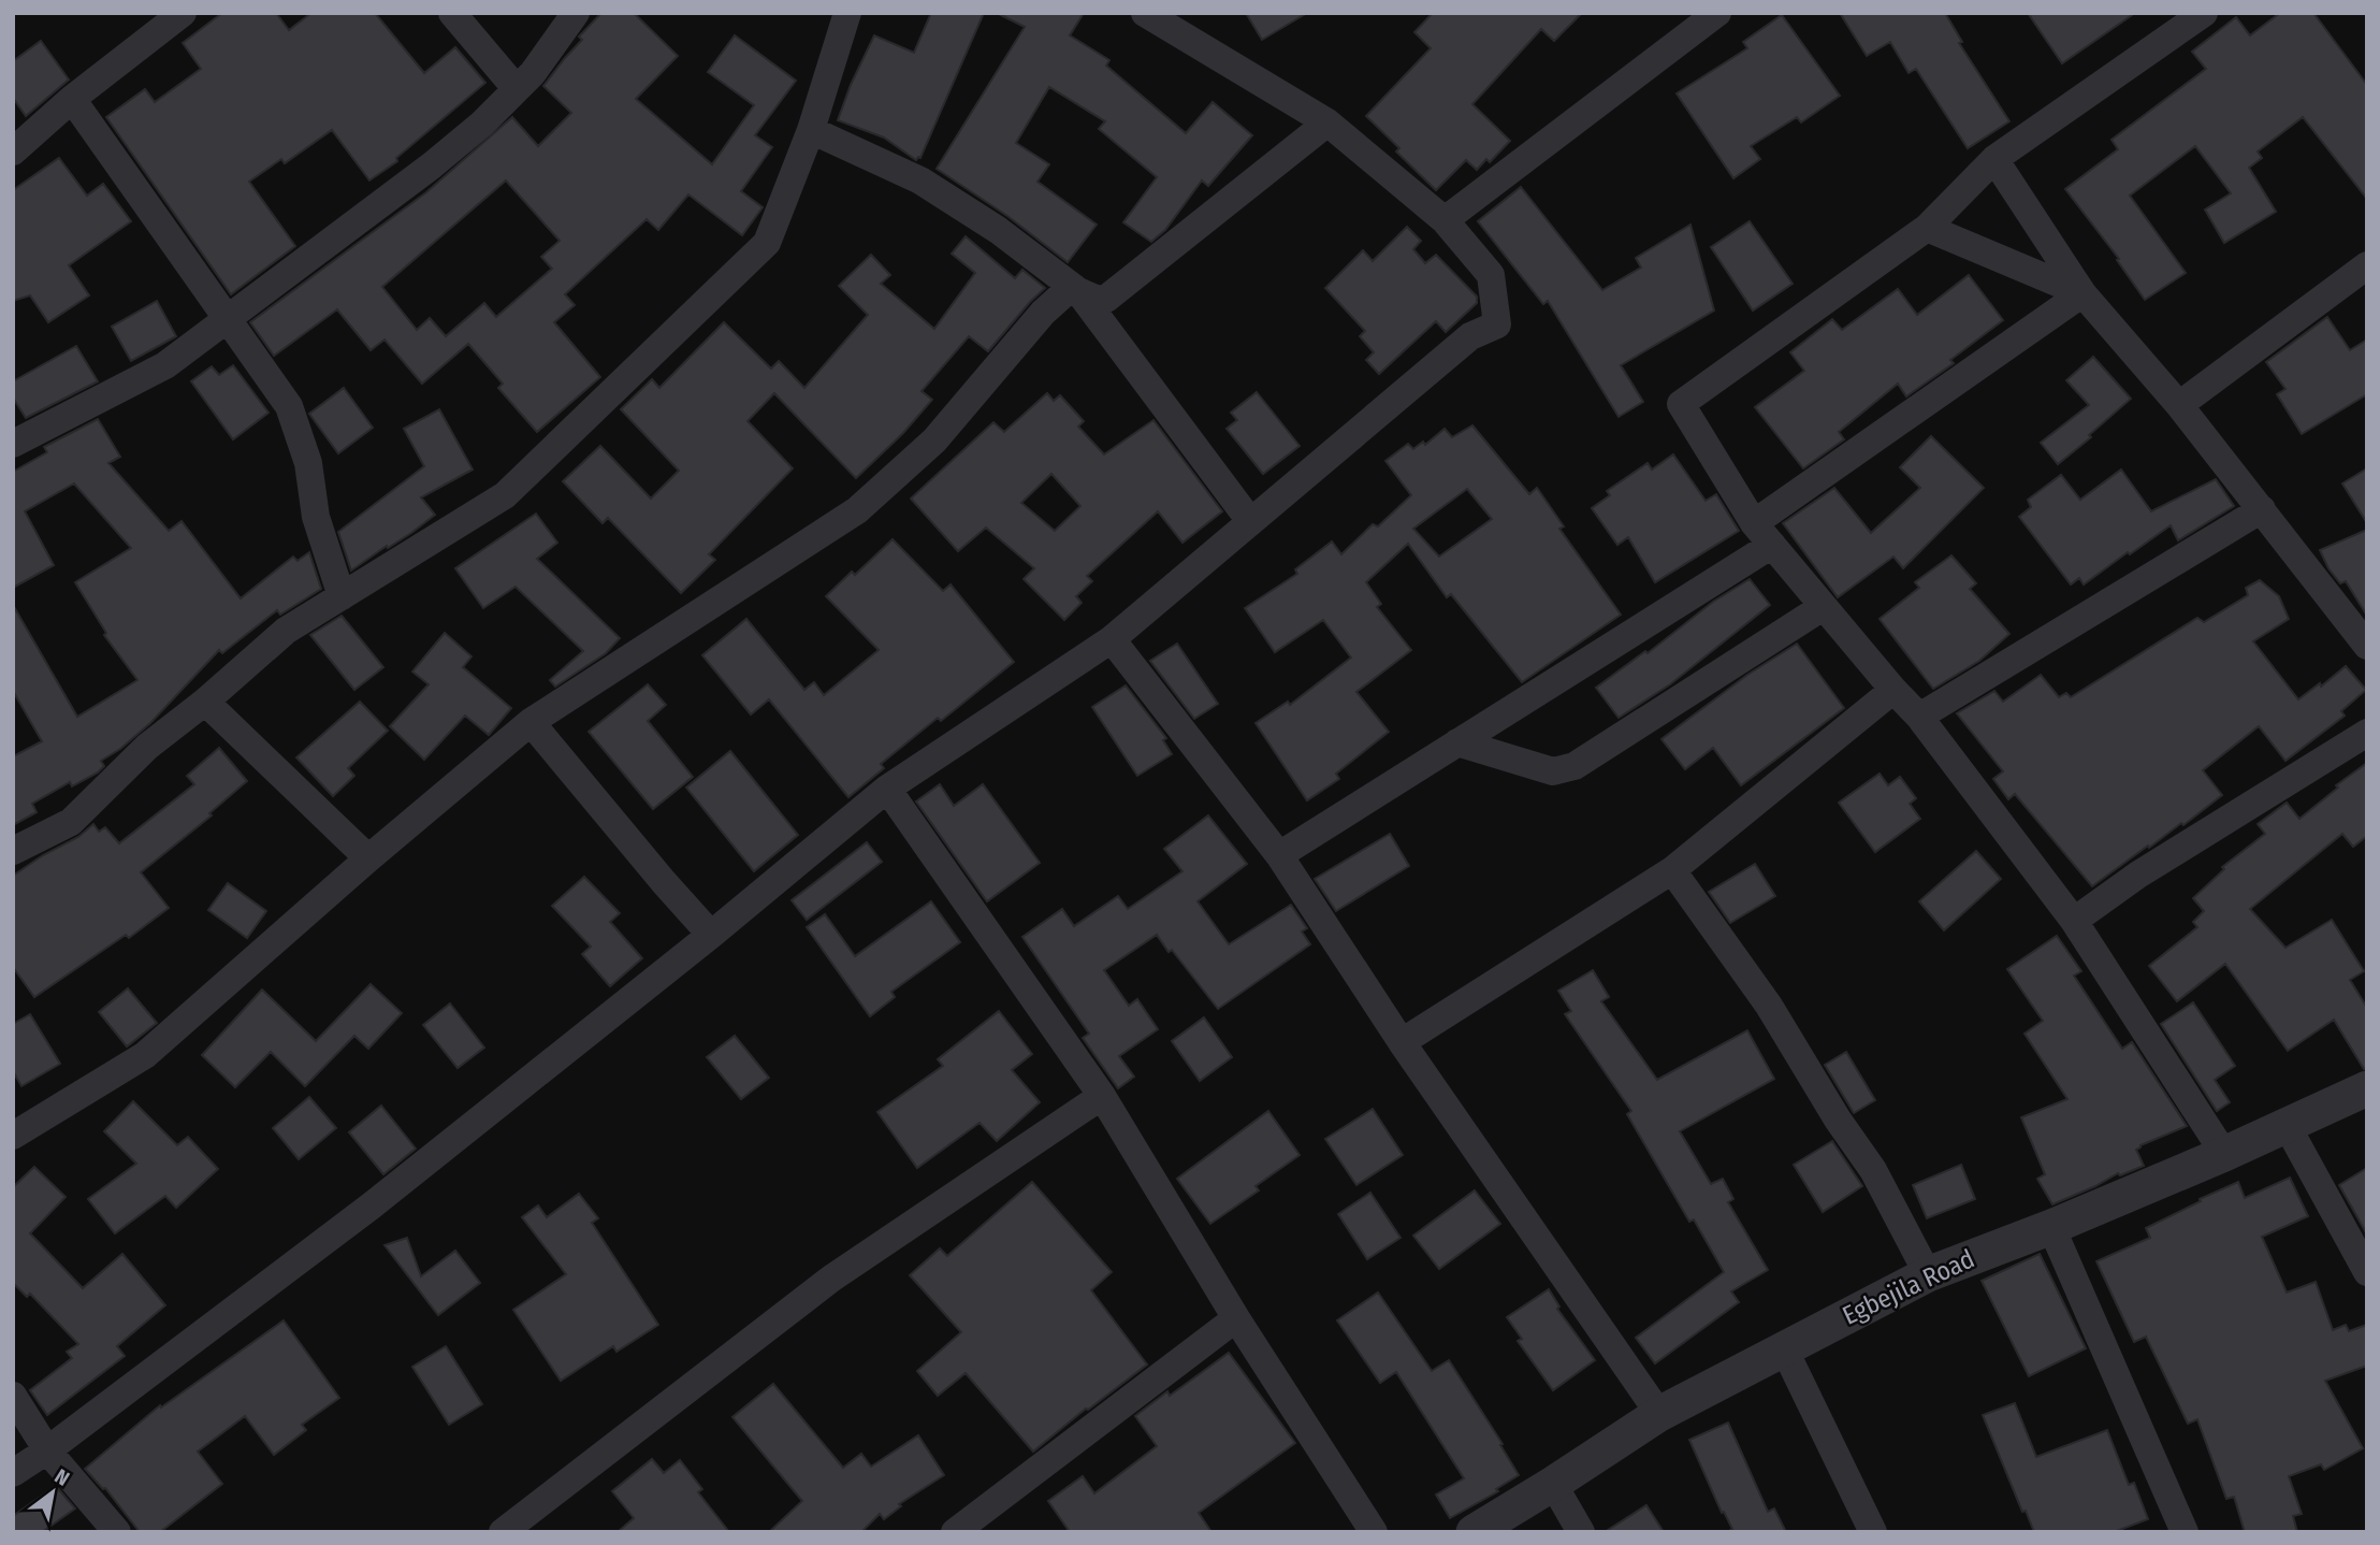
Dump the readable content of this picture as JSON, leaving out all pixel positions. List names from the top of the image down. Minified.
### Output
{"streets":{"street":["Egbejila Road"]},"north":"top right"}
